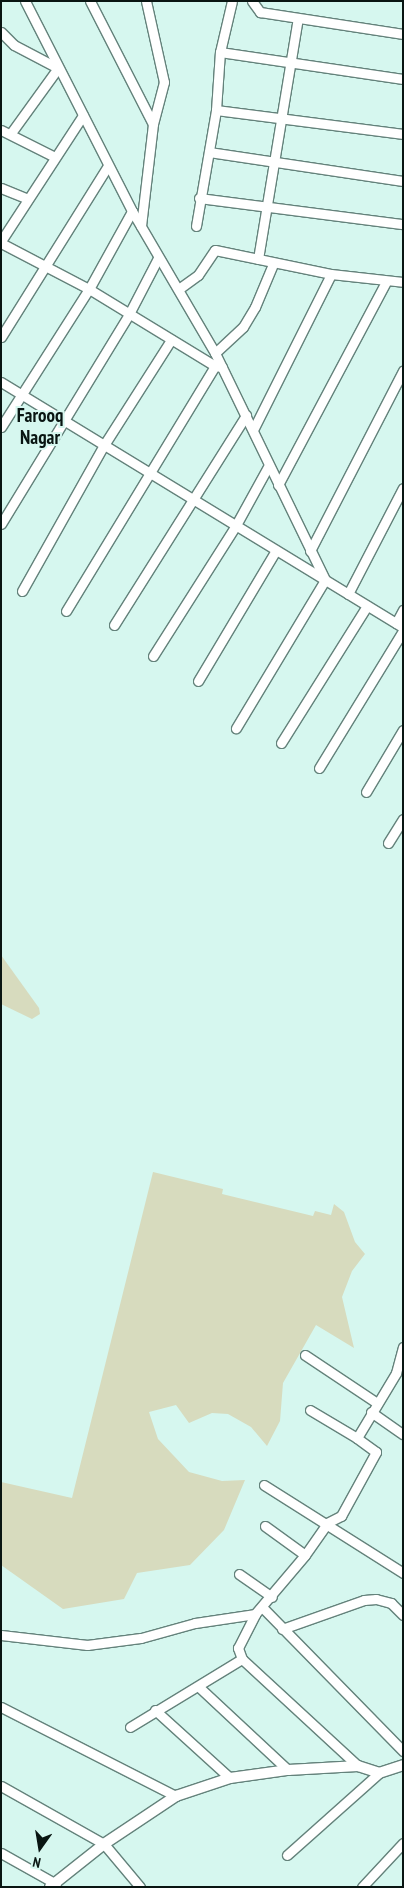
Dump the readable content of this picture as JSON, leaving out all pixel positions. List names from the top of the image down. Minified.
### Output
{"districts":["Farooq Nagar"],"north":"bottom"}
